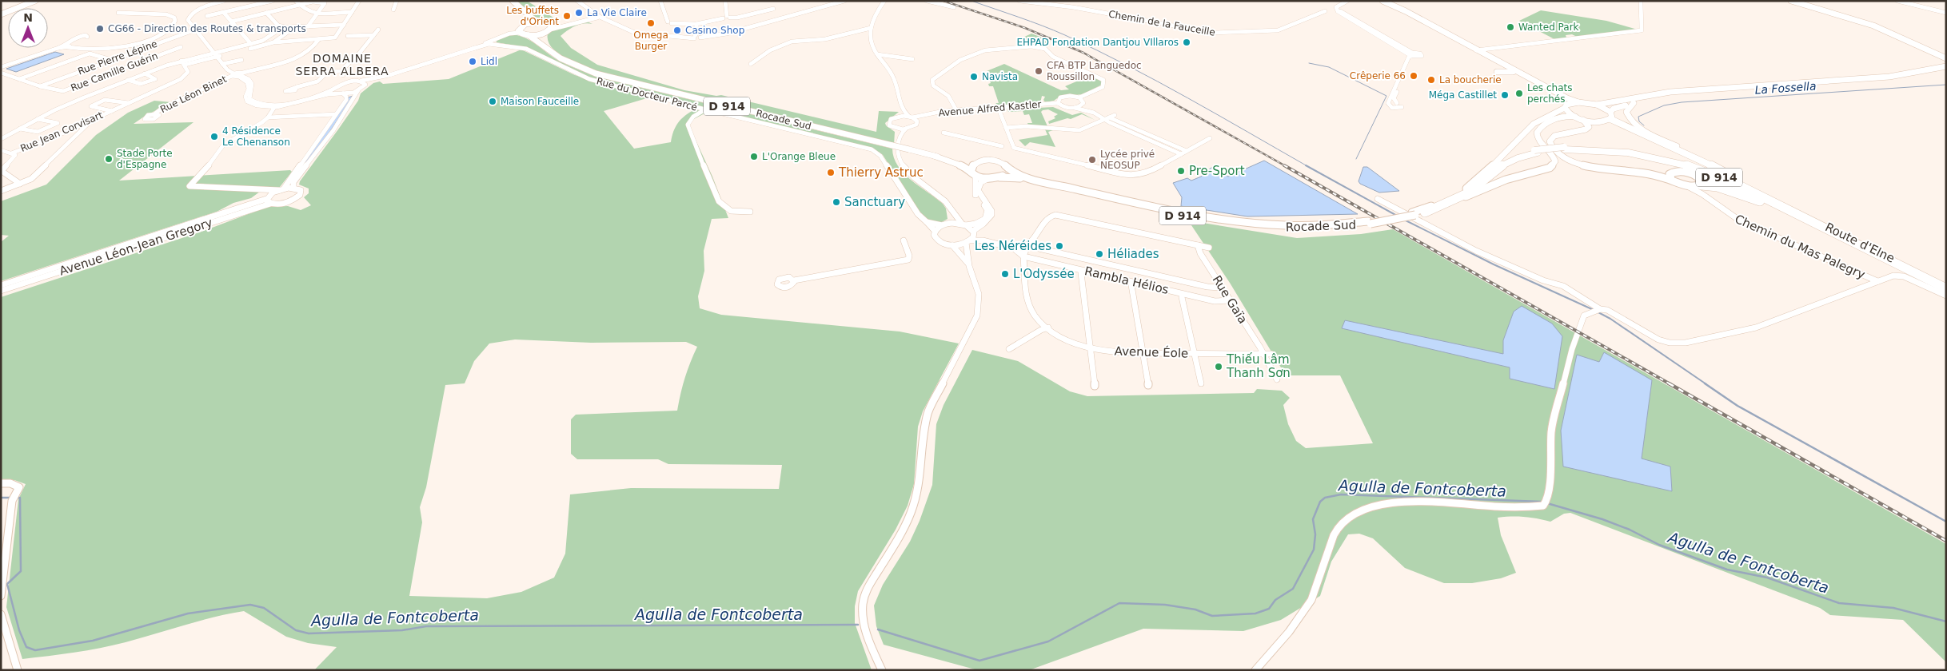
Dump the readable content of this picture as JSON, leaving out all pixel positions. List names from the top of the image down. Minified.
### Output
{"streets":{"highway":["D 914","Route d'Elne"],"main road":["Rocade Sud"],"street":["Chemin de la Fauceille","Rue Pierre Lépine","Rue Camille Guérin","Rue Léon Binet","Rue du Docteur Parcé","Avenue Alfred Kastler","Rue Jean Corvisart","Avenue Léon-Jean Gregory","Chemin du Mas Palegry","Rambla Hélios","Rue Gaïa","Avenue Éole"]},"crossings":[["Rue Pierre Lépine","Rue Camille Guérin"],["D 914","Rocade Sud"],["D 914","Route d'Elne"],["Rambla Hélios","Rue Gaïa"],["Rambla Hélios","Avenue Éole"],["Rue Gaïa","Avenue Éole"]],"districts":["DOMAINE SERRA ALBERA"],"water":["La Fossella","Agulla de Fontcoberta"],"places":["La Vie Claire","Les buffets d'Orient","Omega Burger","Wanted Park","CG66 - Direction des Routes & transports","Casino Shop","EHPAD Fondation Dantjou VIllaros","Lidl","CFA BTP Languedoc Roussillon","Crêperie 66","Navista","La boucherie","Les chats perchés","Méga Castillet","Maison Fauceille","4 Résidence Le Chenanson","L'Orange Bleue","Stade Porte d'Espagne","Lycée privé NEOSUP","Pre-Sport","Thierry Astruc","Sanctuary","Les Néréides","Héliades","L'Odyssée","Thiếu Lâm Thanh Sơn"],"north":"top"}
